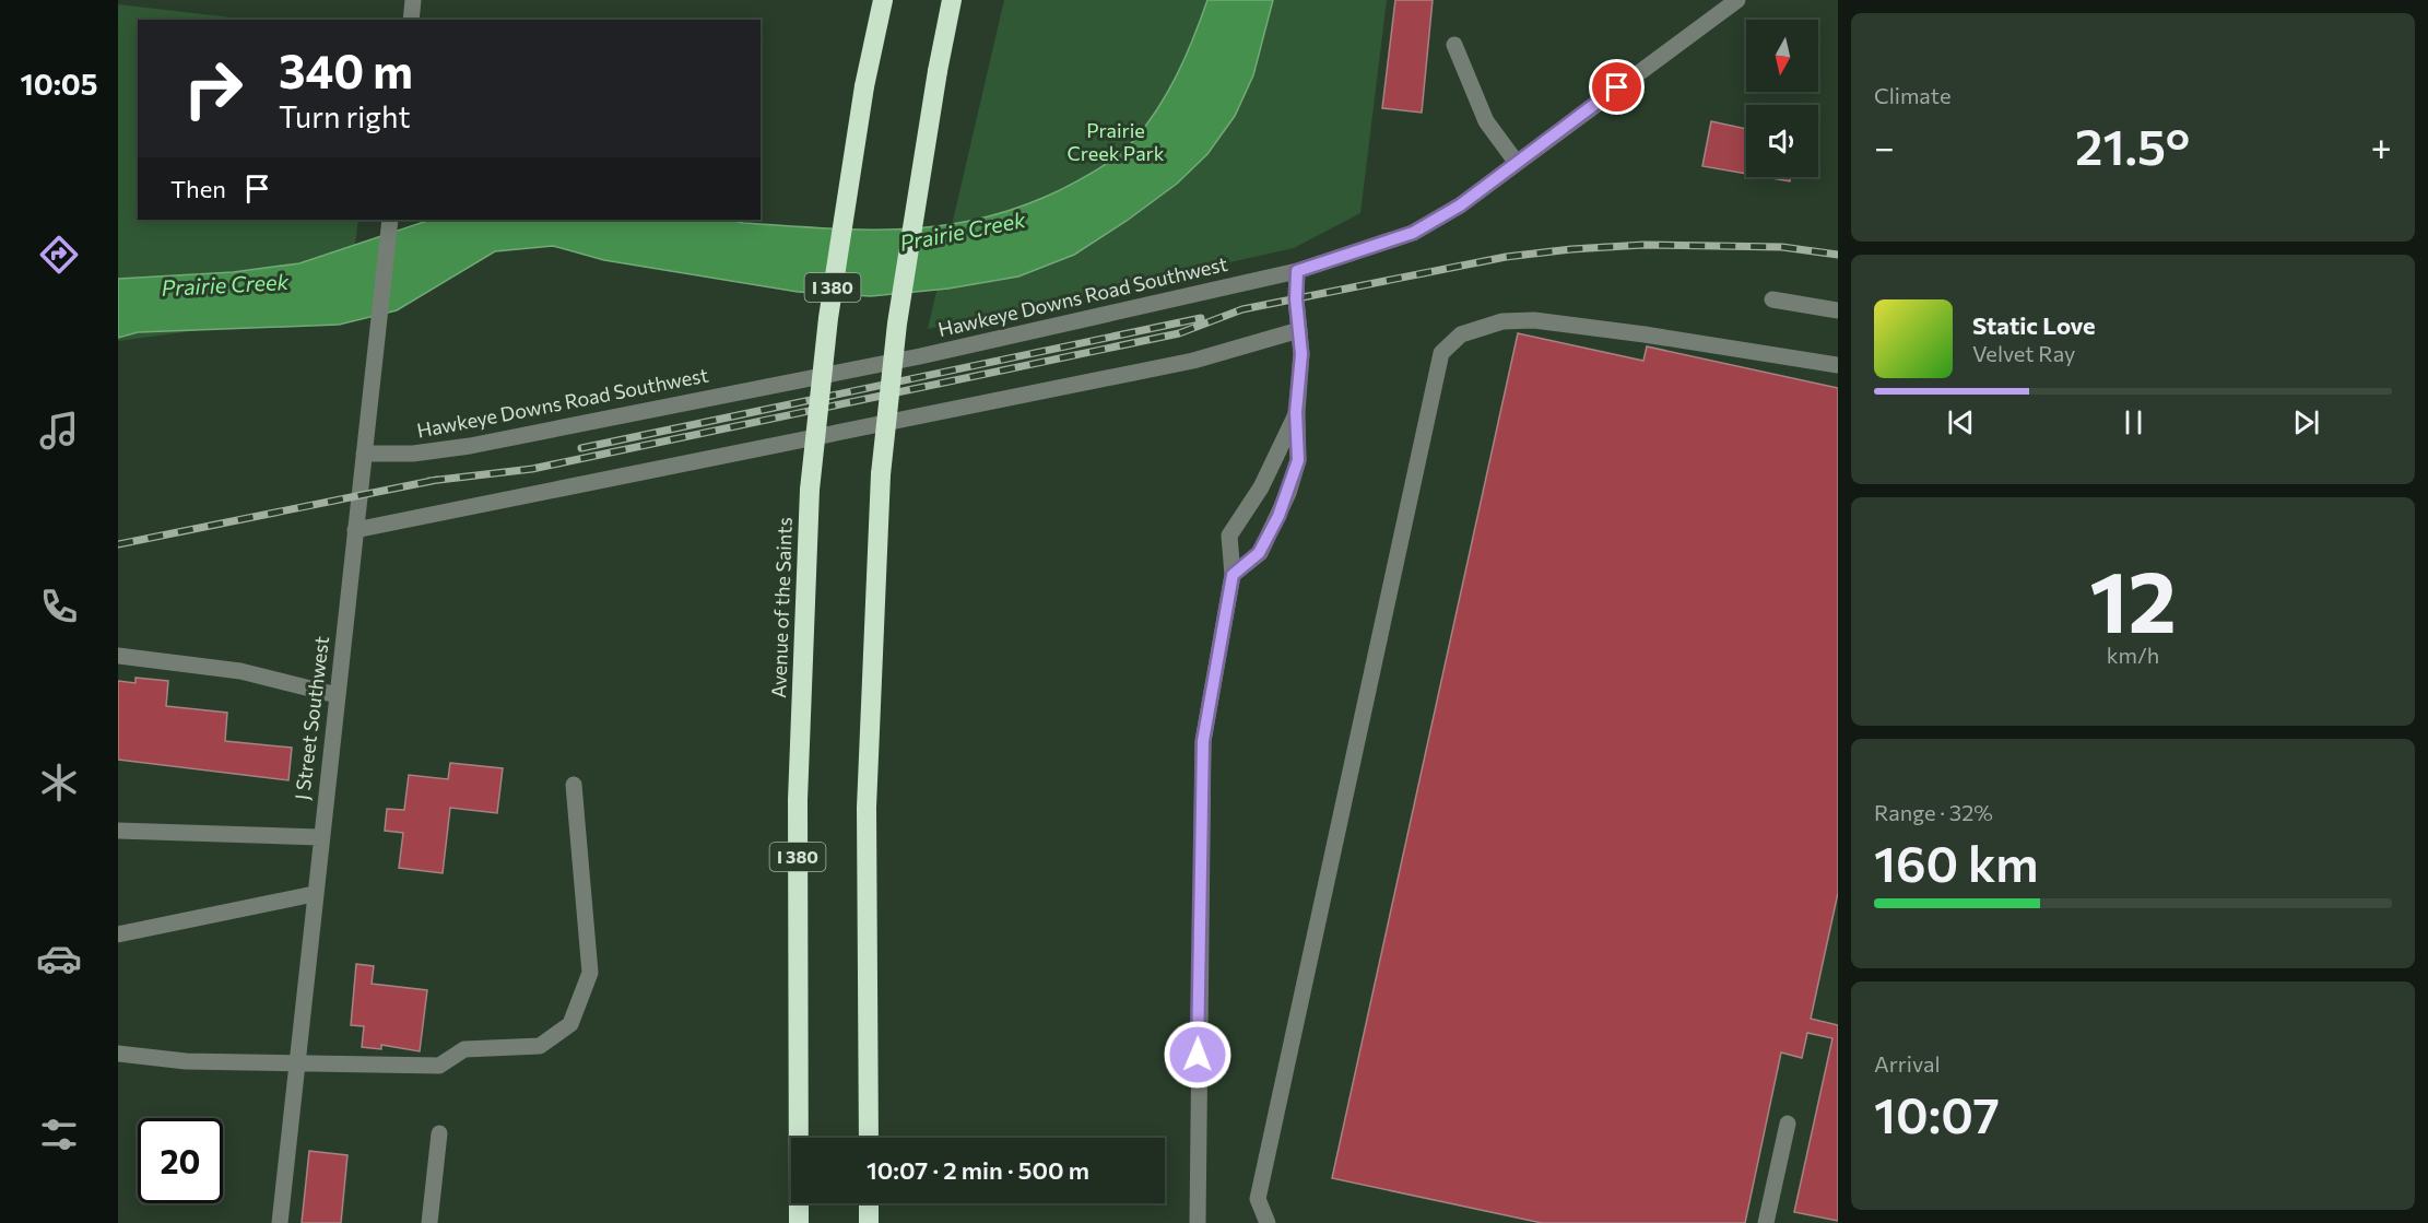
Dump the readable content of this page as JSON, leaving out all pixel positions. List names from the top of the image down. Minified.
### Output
{"streets":{"highway":["I 380","Avenue of the Saints"],"street":["Hawkeye Downs Road Southwest","J Street Southwest"]},"crossings":[["Hawkeye Downs Road Southwest","J Street Southwest"]],"water":["Prairie Creek"],"parks":["Prairie Creek Park"],"north":"bottom","page":{"tabs":"10:05","tile":["Climate",["12","km/h"],["Range · 32%","160 km"],["Arrival","10:07"]],"turn":["340 m","Turn right"],"heat":["−","21.5°","+"],"then":"Then","song":["Static Love","Velvet Ray"],"limit":"20","trip":"10:07 · 2 min · 500 m"}}
